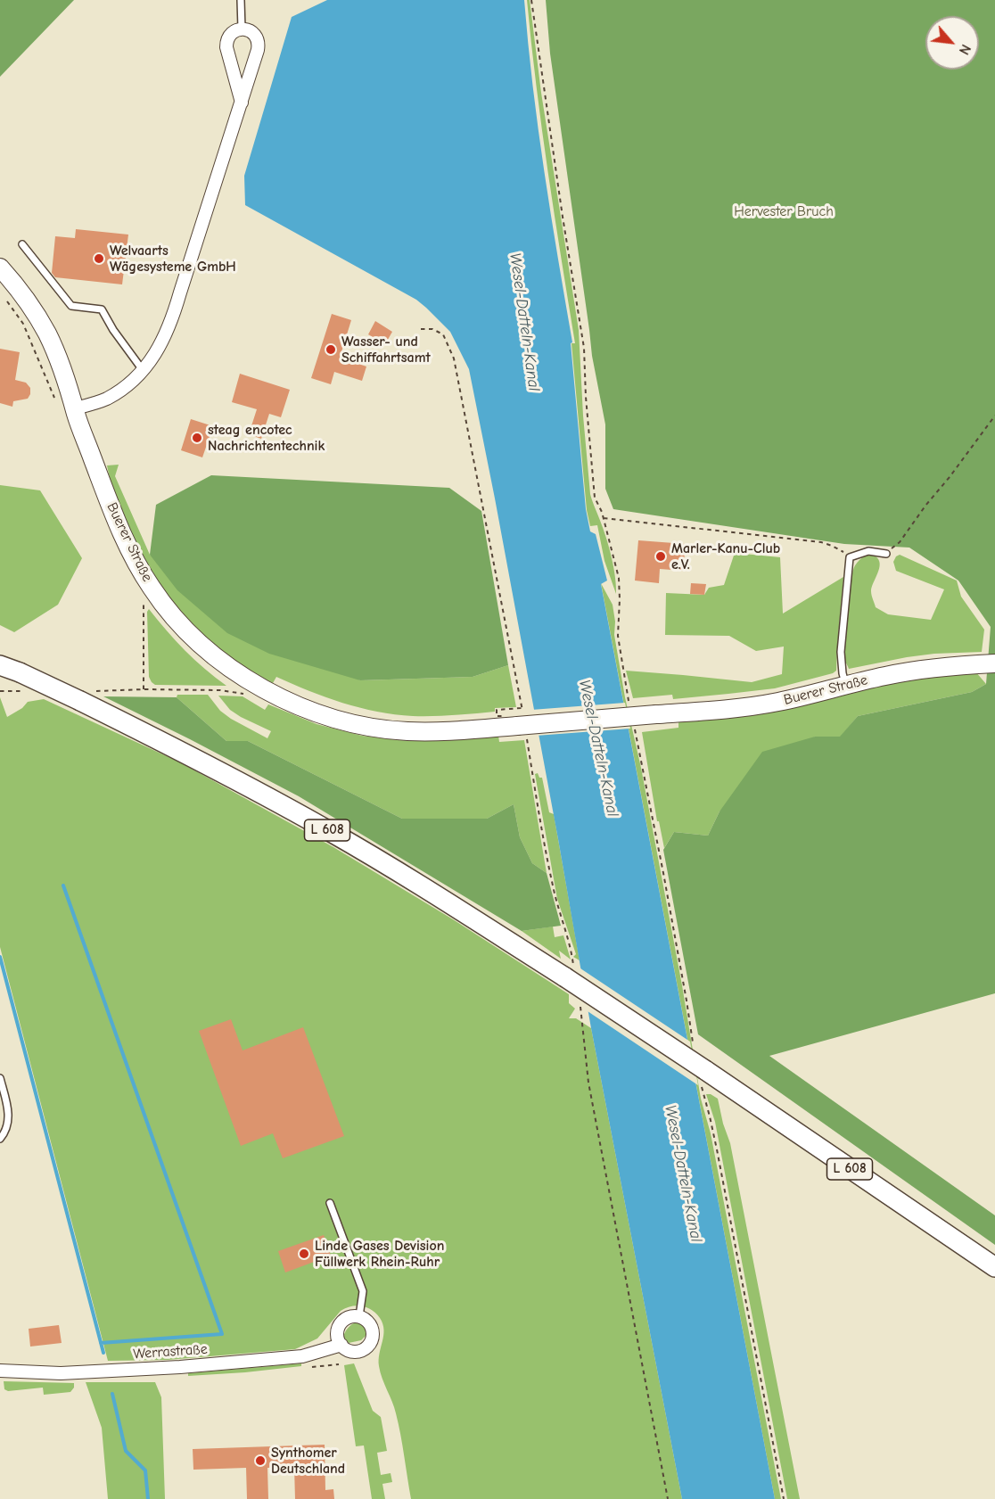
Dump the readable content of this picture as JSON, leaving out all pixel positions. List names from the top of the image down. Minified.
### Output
{"streets":{"main road":["L 608"],"street":["Buerer Straße","Werrastraße"]},"water":["Wesel-Datteln-Kanal"],"parks":["Hervester Bruch"],"places":["Welvaarts Wägesysteme GmbH","Wasser- und Schiffahrtsamt","steag encotec Nachrichtentechnik","Marler-Kanu-Club e.V.","Linde Gases Devision Füllwerk Rhein-Ruhr","Synthomer Deutschland"],"north":"bottom right"}
